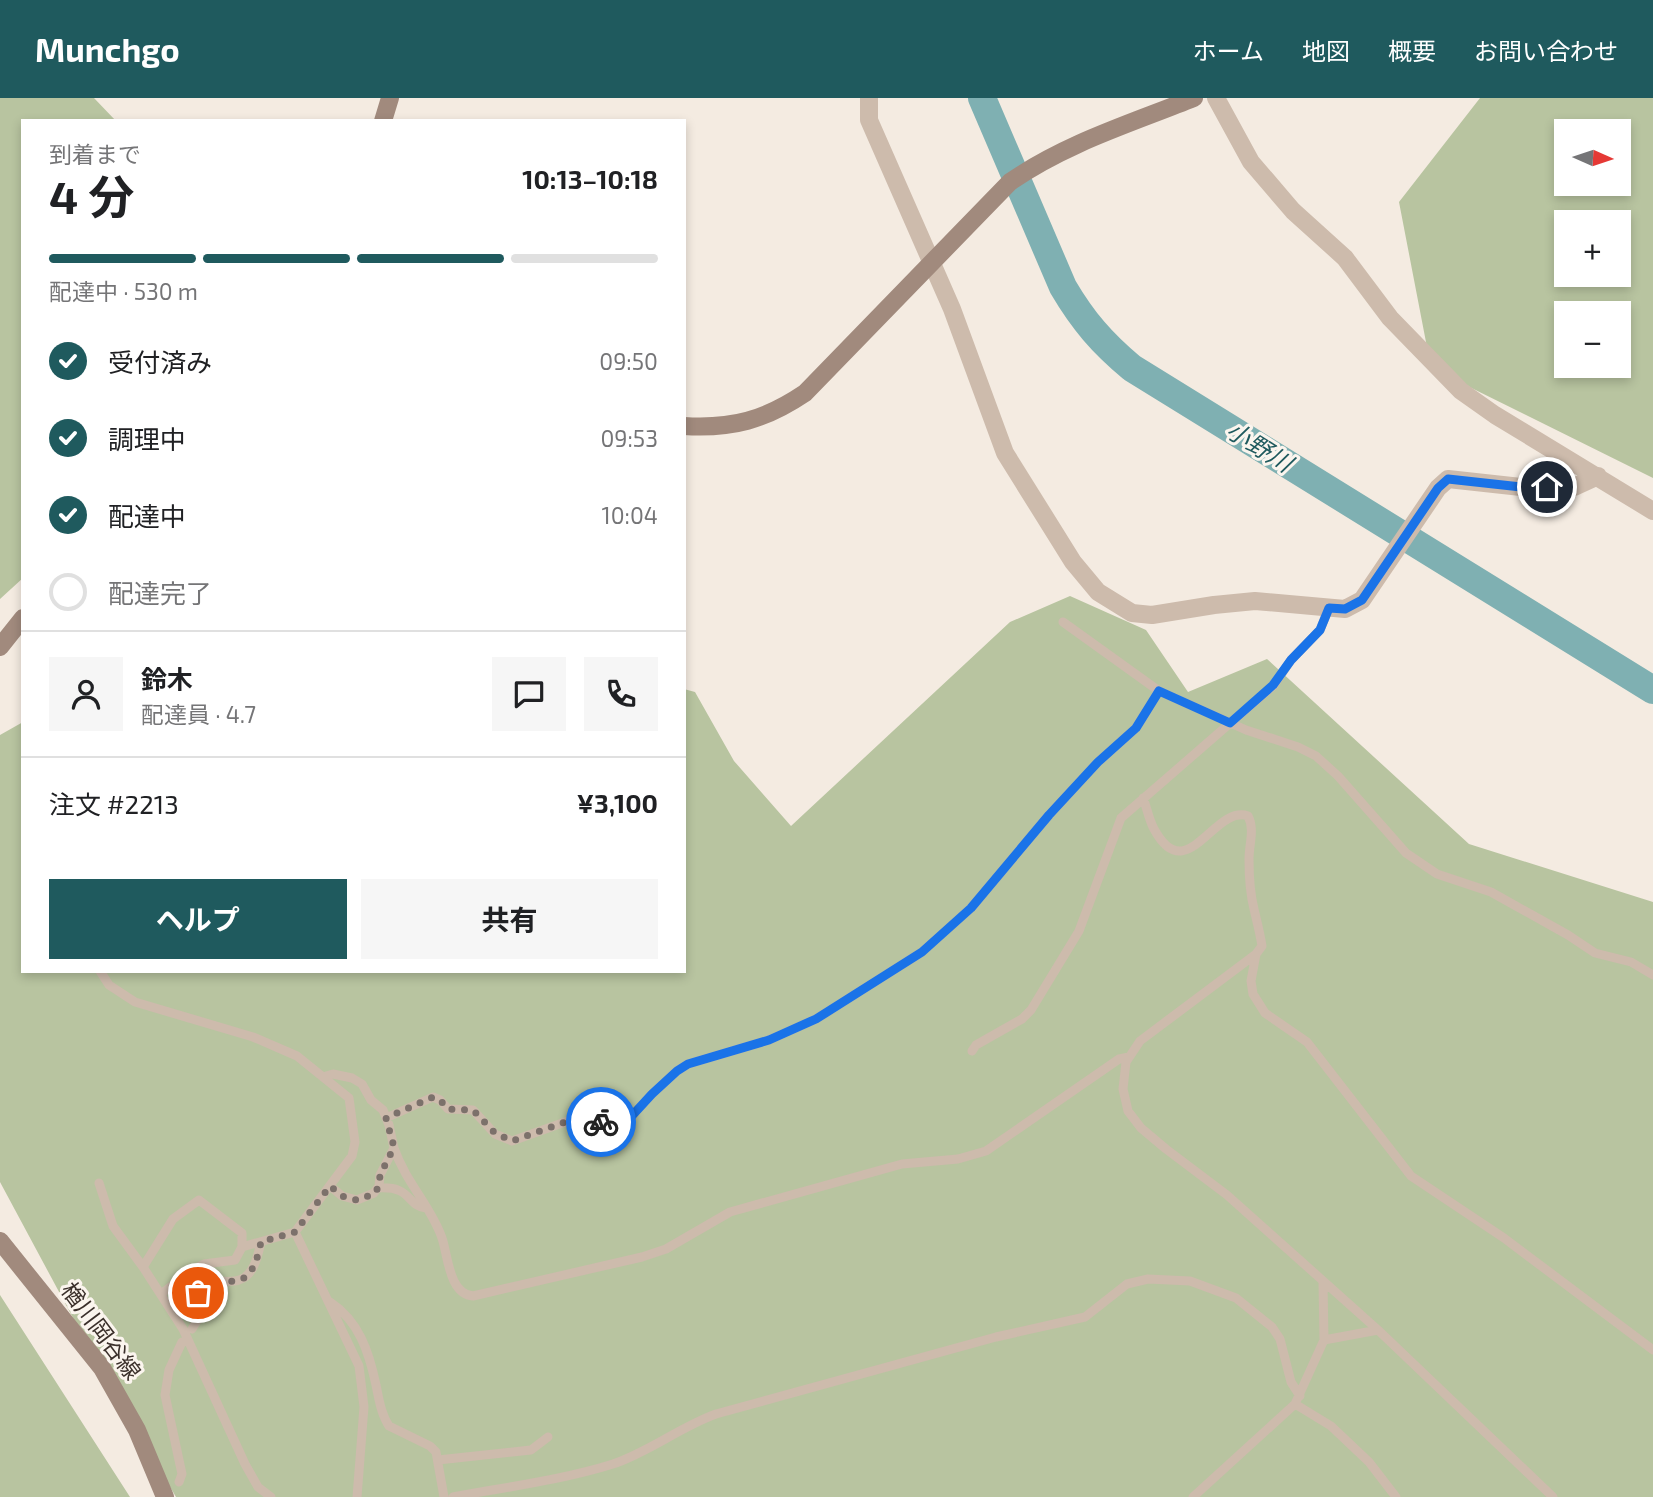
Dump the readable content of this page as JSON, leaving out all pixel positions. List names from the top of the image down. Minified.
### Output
{"streets":{"street":["楢川岡谷線"]},"water":["小野川"],"north":"right","page":{"header":"Munchgo","nav":["ホーム","地図","概要","お問い合わせ"],"map_buttons":["+","−"],"heading":["4 分","到着まで","10:13–10:18"],"panel":["鈴木","配達員 · 4.7","注文 #2213","¥3,100"],"bar":"配達中 · 530 m","list":[["受付済み","09:50"],["調理中","09:53"],["配達中","10:04"],"配達完了"],"buttons":["ヘルプ","共有"]}}
